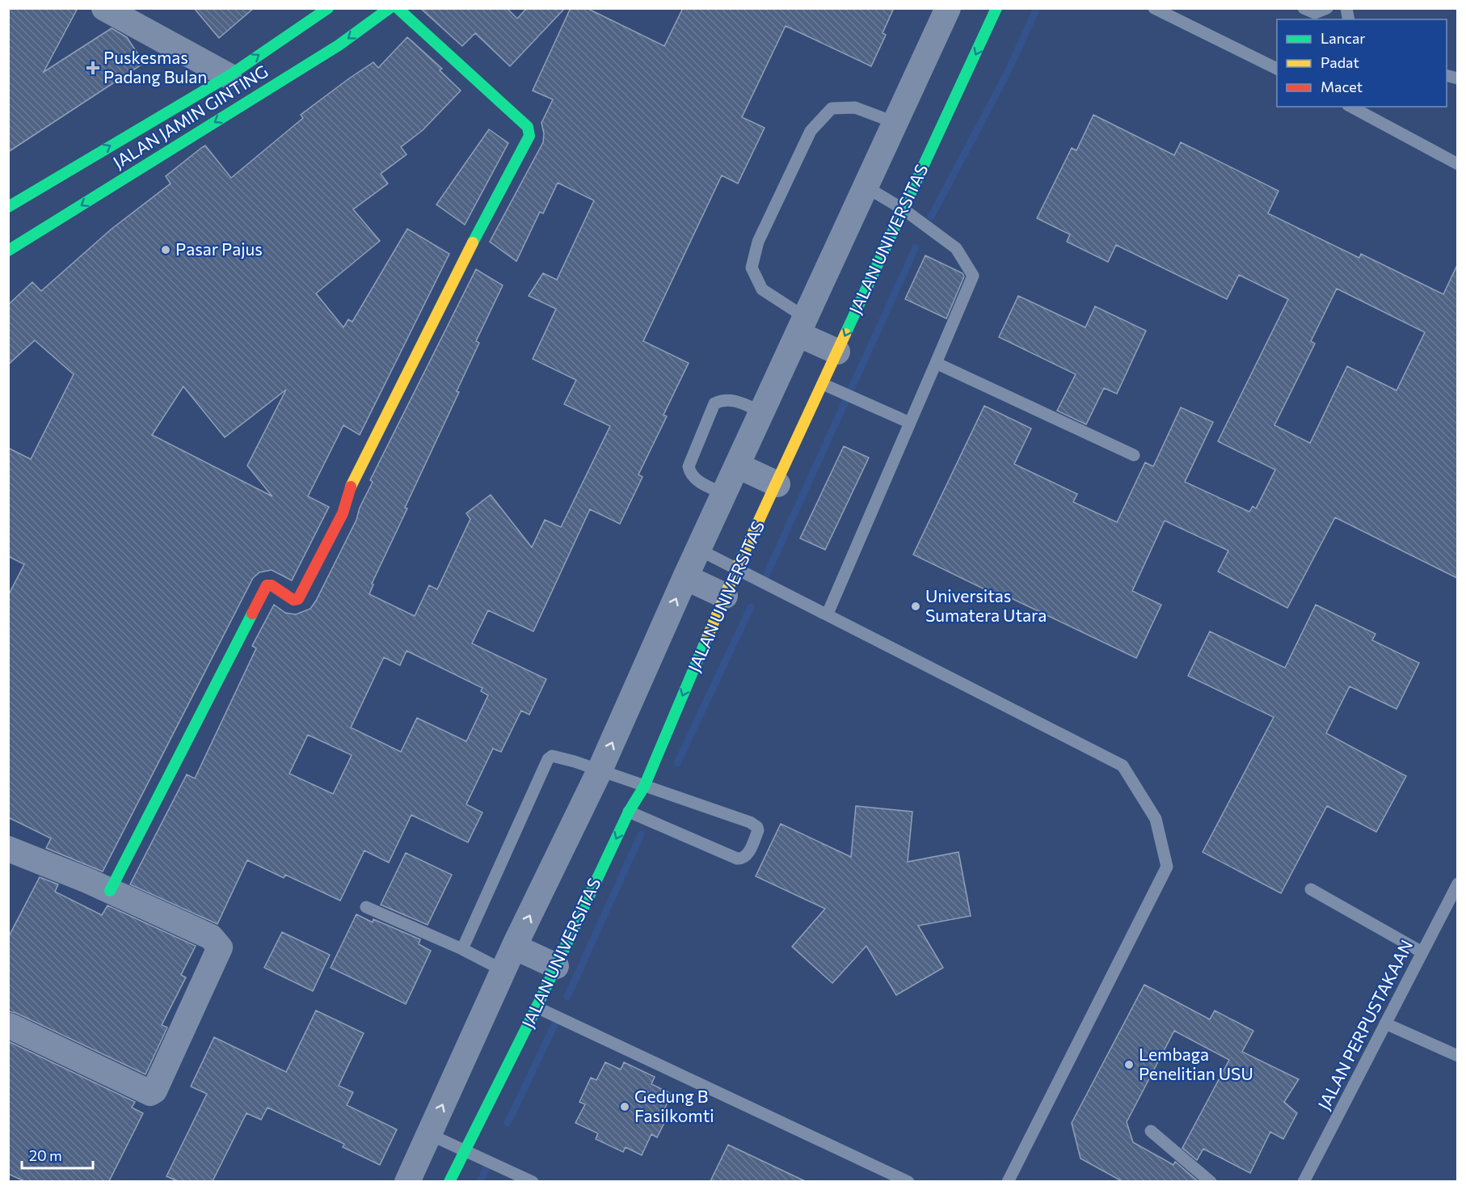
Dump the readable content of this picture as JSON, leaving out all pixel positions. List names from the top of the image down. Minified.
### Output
{"streets":{"street":["JALAN JAMIN GINTING","JALAN UNIVERSITAS"],"lane":["JALAN PERPUSTAKAAN"]},"places":{"health":["Puskesmas Padang Bulan"],"other":["Pasar Pajus","Universitas Sumatera Utara","Lembaga Penelitian USU","Gedung B Fasilkomti"]},"legend":["Lancar","Padat","Macet"],"scale_bar":"20 m"}
